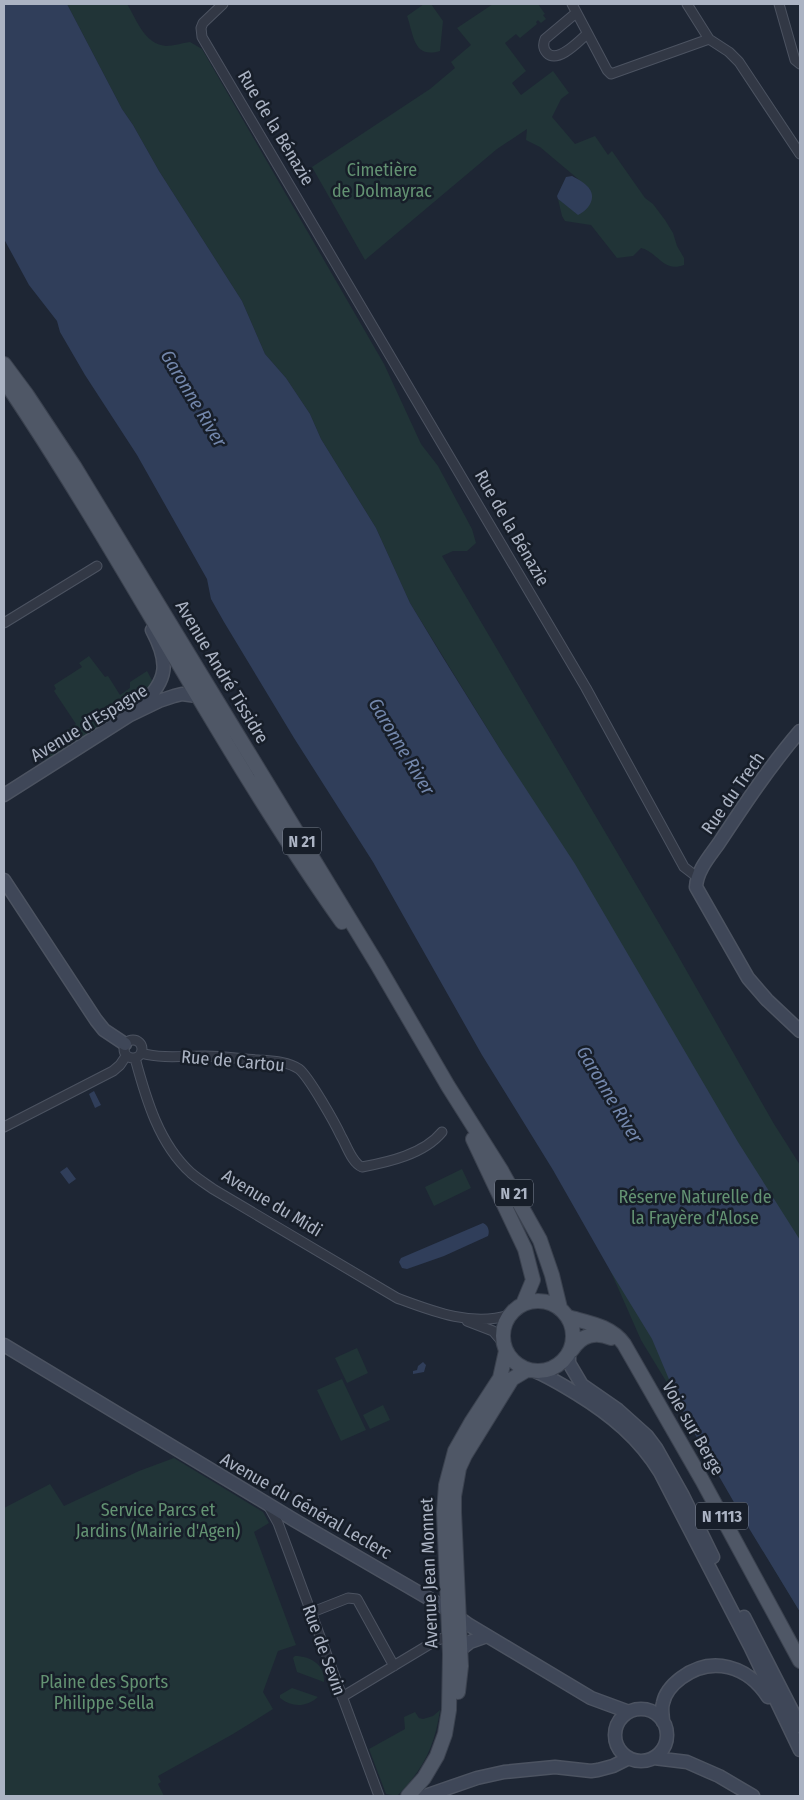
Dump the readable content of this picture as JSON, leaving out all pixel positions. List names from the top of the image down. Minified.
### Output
{"streets":{"main road":["Avenue André Tissidre","N 21","Voie sur Berge","N 1113","Avenue Jean Monnet"],"street":["Rue de la Bénazie","Avenue d'Espagne","Rue du Trech","Rue de Cartou","Avenue du Midi","Avenue du Général Leclerc","Rue de Sevin"]},"crossings":[["Rue de la Bénazie","Rue du Trech"],["Avenue André Tissidre","Avenue d'Espagne"],["Avenue André Tissidre","Avenue du Midi"],["Avenue André Tissidre","N 1113"],["Avenue André Tissidre","Avenue Jean Monnet"],["Rue de Cartou","Avenue du Midi"],["Avenue du Midi","N 1113"],["Avenue du Midi","Avenue Jean Monnet"],["Voie sur Berge","N 1113"],["Avenue du Général Leclerc","Avenue Jean Monnet"],["Avenue du Général Leclerc","Rue de Sevin"],["N 1113","Avenue Jean Monnet"]],"water":["Garonne River"],"parks":["Cimetière de Dolmayrac","Réserve Naturelle de la Frayère d'Alose","Service Parcs et Jardins (Mairie d'Agen)","Plaine des Sports Philippe Sella"]}
